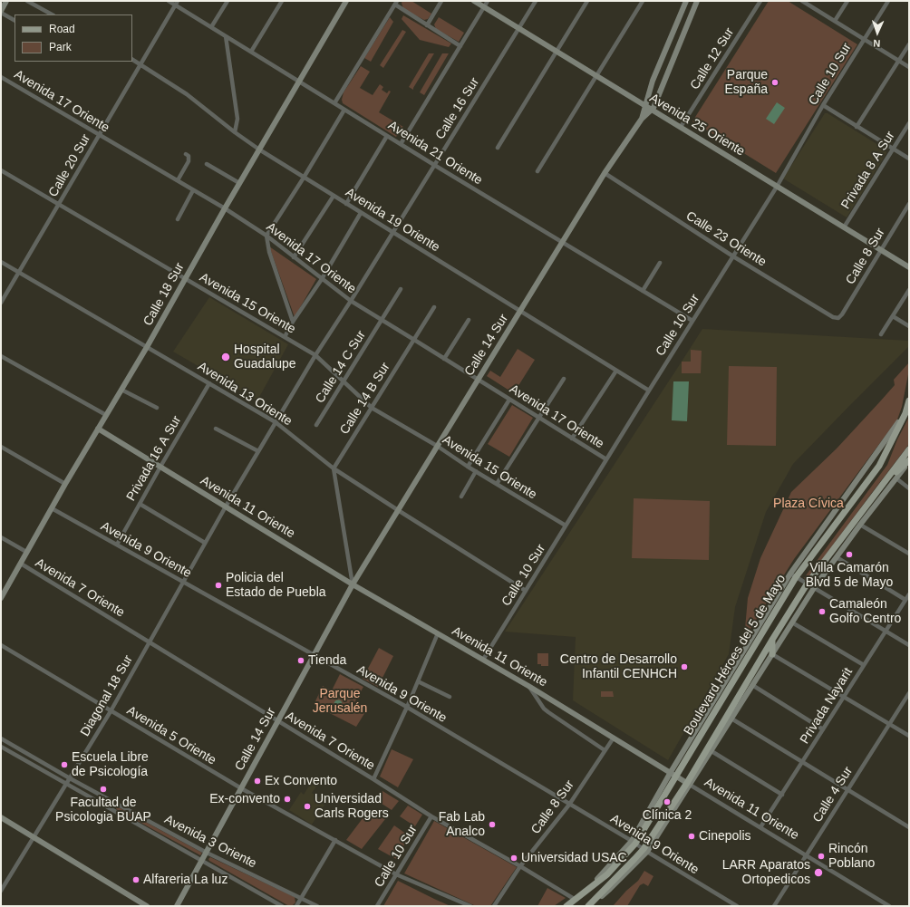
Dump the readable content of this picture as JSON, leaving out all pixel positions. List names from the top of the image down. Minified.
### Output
{"streets":{"main road":["Boulevard Héroes del 5 de Mayo"],"street":["Calle 12 Sur","Calle 10 Sur","Avenida 17 Oriente","Calle 16 Sur","Avenida 25 Oriente","Avenida 21 Oriente","Calle 20 Sur","Privada 8 A Sur","Avenida 19 Oriente","Calle 23 Oriente","Calle 8 Sur","Calle 18 Sur","Avenida 15 Oriente","Calle 14 Sur","Calle 14 C Sur","Avenida 13 Oriente","Calle 14 B Sur","Privada 16 A Sur","Avenida 11 Oriente","Avenida 9 Oriente","Avenida 7 Oriente","Diagonal 18 Sur","Privada Nayarit","Avenida 5 Oriente","Calle 4 Sur","Avenida 3 Oriente"]},"crossings":[["Calle 12 Sur","Avenida 25 Oriente"],["Calle 10 Sur","Avenida 17 Oriente"],["Calle 10 Sur","Avenida 25 Oriente"],["Calle 10 Sur","Avenida 21 Oriente"],["Calle 10 Sur","Avenida 19 Oriente"],["Calle 10 Sur","Calle 23 Oriente"],["Calle 10 Sur","Avenida 15 Oriente"],["Calle 10 Sur","Avenida 13 Oriente"],["Calle 10 Sur","Avenida 11 Oriente"],["Calle 10 Sur","Avenida 7 Oriente"],["Calle 10 Sur","Avenida 5 Oriente"],["Avenida 17 Oriente","Calle 16 Sur"],["Avenida 17 Oriente","Calle 20 Sur"],["Avenida 17 Oriente","Calle 18 Sur"],["Avenida 17 Oriente","Calle 14 Sur"],["Avenida 17 Oriente","Calle 14 C Sur"],["Avenida 17 Oriente","Calle 14 B Sur"],["Calle 16 Sur","Avenida 25 Oriente"],["Calle 16 Sur","Avenida 21 Oriente"],["Calle 16 Sur","Avenida 19 Oriente"],["Calle 16 Sur","Avenida 15 Oriente"],["Calle 16 Sur","Avenida 13 Oriente"],["Calle 16 Sur","Diagonal 18 Sur"],["Avenida 25 Oriente","Privada 8 A Sur"],["Avenida 25 Oriente","Calle 8 Sur"],["Avenida 25 Oriente","Calle 14 Sur"],["Avenida 21 Oriente","Calle 20 Sur"],["Avenida 21 Oriente","Calle 18 Sur"],["Avenida 21 Oriente","Calle 14 Sur"],["Calle 20 Sur","Avenida 19 Oriente"],["Calle 20 Sur","Avenida 15 Oriente"],["Calle 20 Sur","Avenida 13 Oriente"],["Avenida 19 Oriente","Calle 18 Sur"],["Avenida 19 Oriente","Calle 14 Sur"],["Calle 23 Oriente","Calle 8 Sur"],["Calle 23 Oriente","Calle 14 Sur"],["Calle 8 Sur","Avenida 11 Oriente"],["Calle 8 Sur","Avenida 9 Oriente"],["Calle 8 Sur","Avenida 7 Oriente"],["Calle 18 Sur","Avenida 15 Oriente"],["Calle 18 Sur","Avenida 13 Oriente"],["Calle 18 Sur","Avenida 11 Oriente"],["Calle 18 Sur","Avenida 9 Oriente"],["Calle 18 Sur","Avenida 7 Oriente"],["Avenida 15 Oriente","Calle 14 Sur"],["Avenida 15 Oriente","Calle 14 C Sur"],["Avenida 15 Oriente","Calle 14 B Sur"],["Calle 14 Sur","Avenida 13 Oriente"],["Calle 14 Sur","Avenida 11 Oriente"],["Calle 14 Sur","Avenida 9 Oriente"],["Calle 14 Sur","Avenida 7 Oriente"],["Calle 14 Sur","Avenida 5 Oriente"],["Calle 14 Sur","Avenida 3 Oriente"],["Avenida 13 Oriente","Calle 14 B Sur"],["Avenida 13 Oriente","Privada 16 A Sur"],["Privada 16 A Sur","Avenida 11 Oriente"],["Privada 16 A Sur","Avenida 9 Oriente"],["Avenida 11 Oriente","Boulevard Héroes del 5 de Mayo"],["Avenida 11 Oriente","Diagonal 18 Sur"],["Avenida 11 Oriente","Privada Nayarit"],["Avenida 11 Oriente","Calle 4 Sur"],["Avenida 9 Oriente","Boulevard Héroes del 5 de Mayo"],["Avenida 9 Oriente","Diagonal 18 Sur"],["Avenida 7 Oriente","Boulevard Héroes del 5 de Mayo"],["Avenida 7 Oriente","Diagonal 18 Sur"],["Diagonal 18 Sur","Avenida 5 Oriente"],["Diagonal 18 Sur","Avenida 3 Oriente"]],"parks":["Plaza Cívica","Parque Jerusalén"],"places":["Parque España","Hospital Guadalupe","Villa Camarón Blvd 5 de Mayo","Policia del Estado de Puebla","Camaleón Golfo Centro","Tienda","Centro de Desarrollo Infantil CENHCH","Escuela Libre de Psicología","Ex Convento","Facultad de Psicologia BUAP","Ex-convento","Clínica 2","Universidad Carls Rogers","Fab Lab Analco","Cinepolis","Rincón Poblano","Universidad USAC","LARR Aparatos Ortopedicos","Alfareria La luz"],"legend":["Road","Park"],"north":"bottom"}
